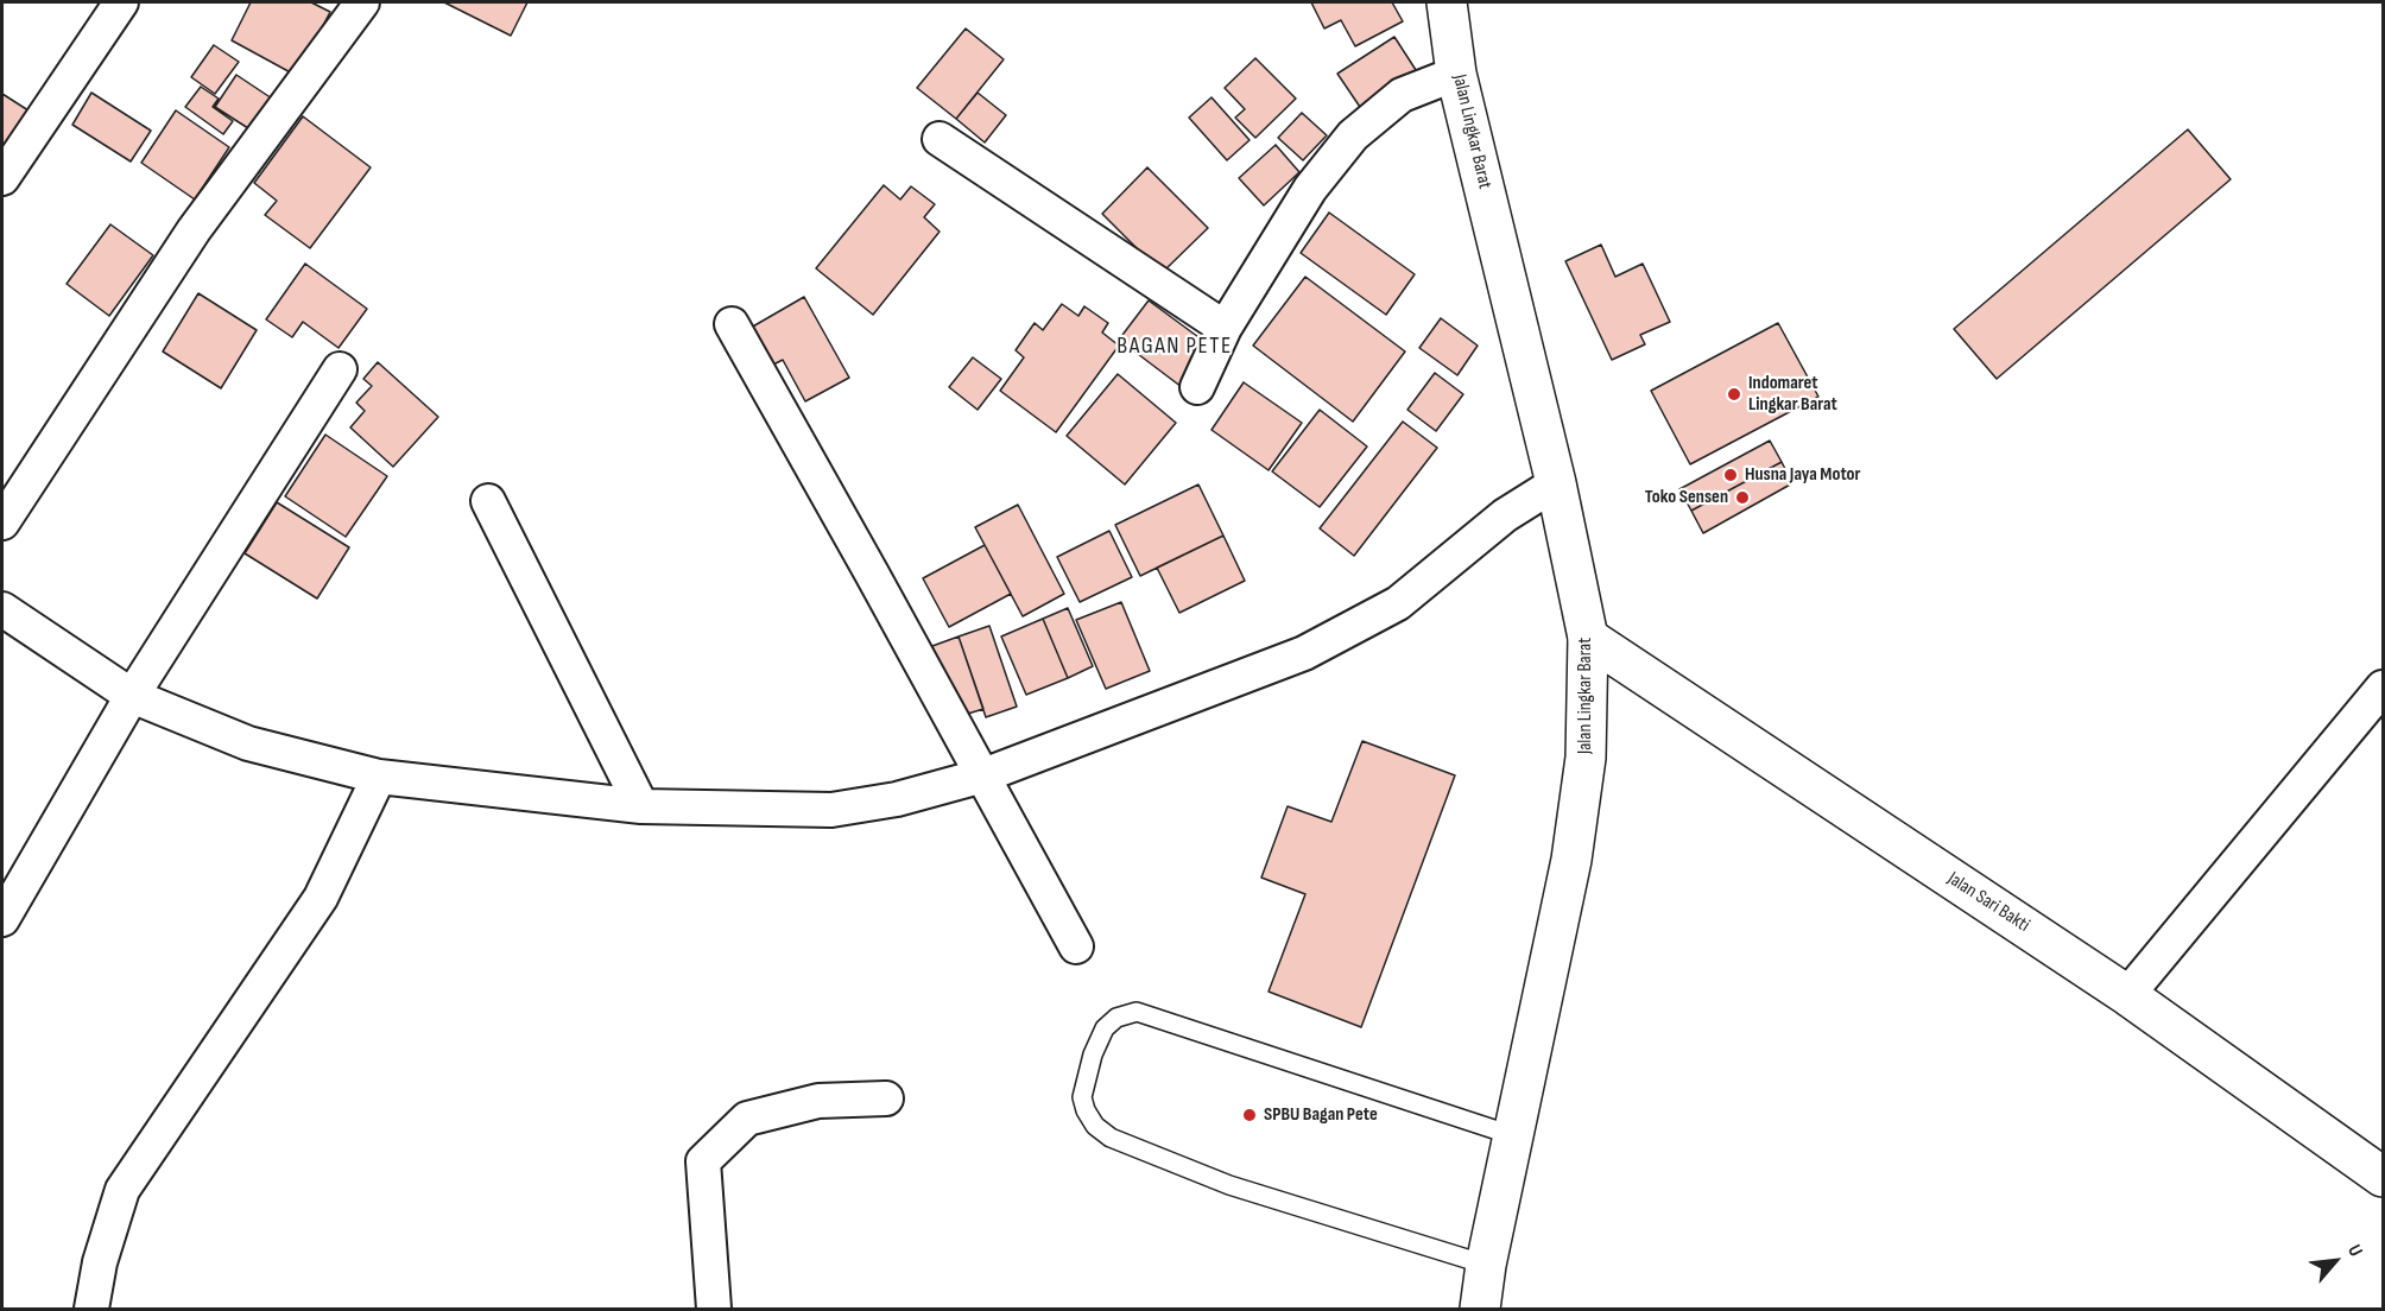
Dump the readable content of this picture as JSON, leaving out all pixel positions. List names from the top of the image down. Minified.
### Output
{"streets":{"main road":["Jalan Lingkar Barat","Jalan Sari Bakti"]},"crossings":[["Jalan Lingkar Barat","Jalan Sari Bakti"]],"districts":["BAGAN PETE"],"places":["Indomaret Lingkar Barat","Husna Jaya Motor","Toko Sensen","SPBU Bagan Pete"],"north":"top right"}
